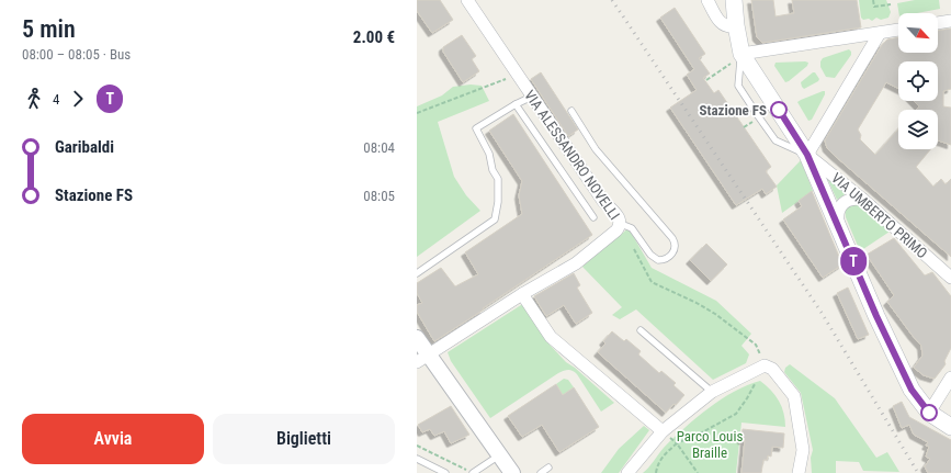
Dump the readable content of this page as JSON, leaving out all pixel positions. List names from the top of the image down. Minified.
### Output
{"streets":{"street":["VIA ALESSANDRO NOVELLI","VIA UMBERTO PRIMO"]},"parks":["Parco Louis Braille"],"places":["Stazione FS"],"lines":["bus line T"],"north":"bottom right","page":{"heading":["5 min","08:00 – 08:05 · Bus","2.00 €"],"on_map":"T","legs":["4","T"],"list":[{"name":"Garibaldi","value":"08:04"},{"name":"Stazione FS","value":"08:05"}],"buttons":["Avvia","Biglietti"]}}
